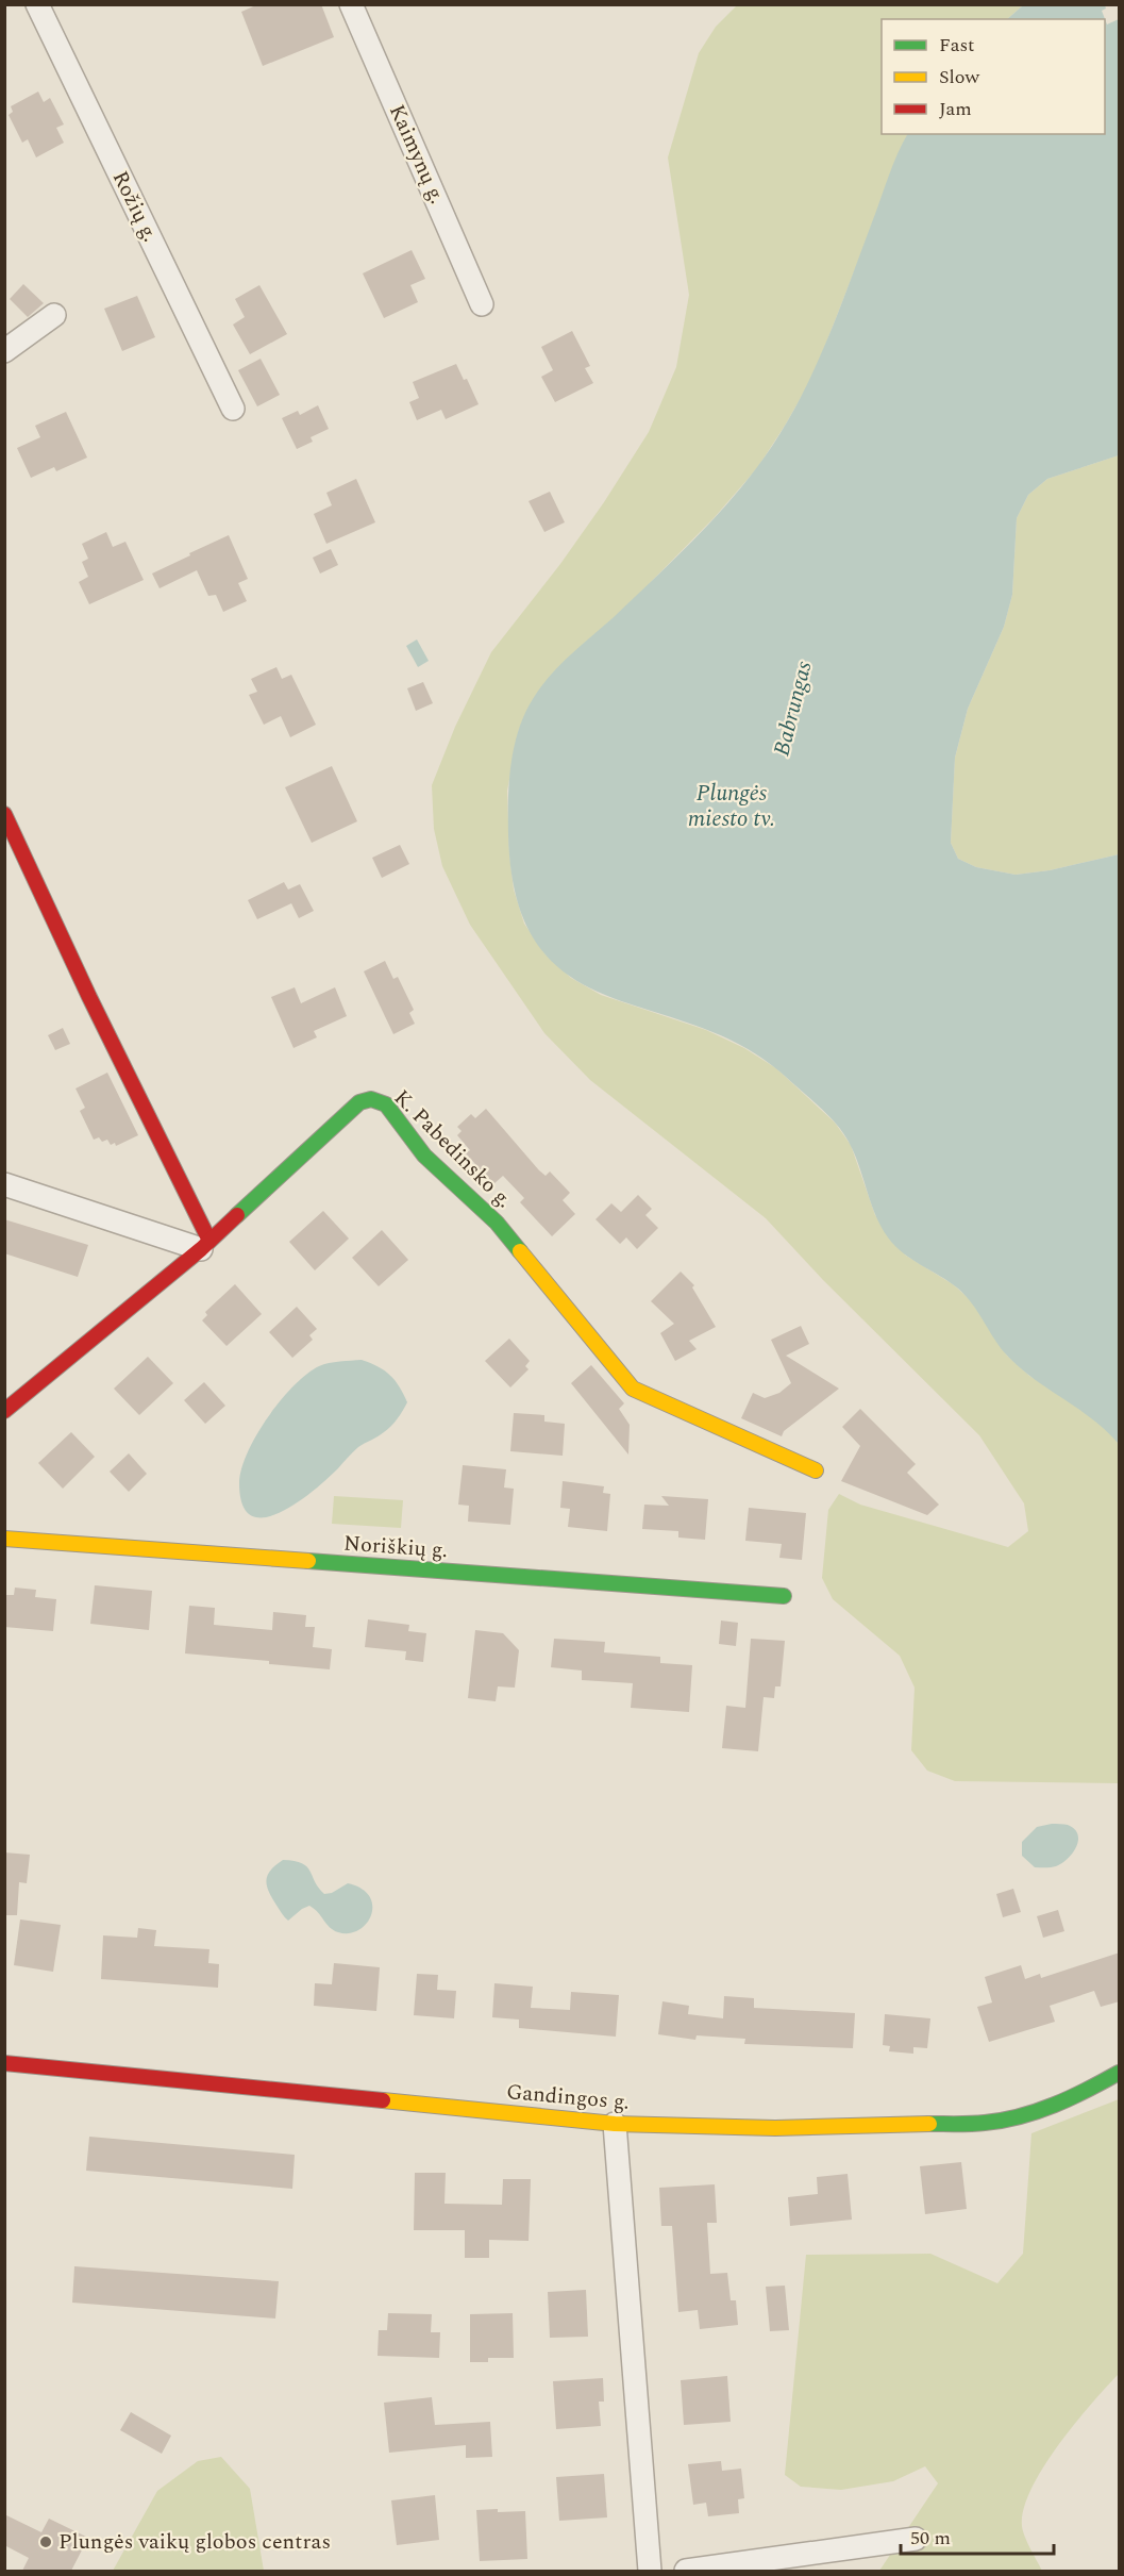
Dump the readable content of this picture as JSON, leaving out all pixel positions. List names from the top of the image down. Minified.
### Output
{"streets":{"street":["Kaimynų g.","Rožių g.","K. Pabedinsko g.","Noriškių g.","Gandingos g."]},"water":["Babrungas","Plungės miesto tv."],"places":["Plungės vaikų globos centras"],"legend":["Fast","Slow","Jam"],"scale_bar":"50 m"}
